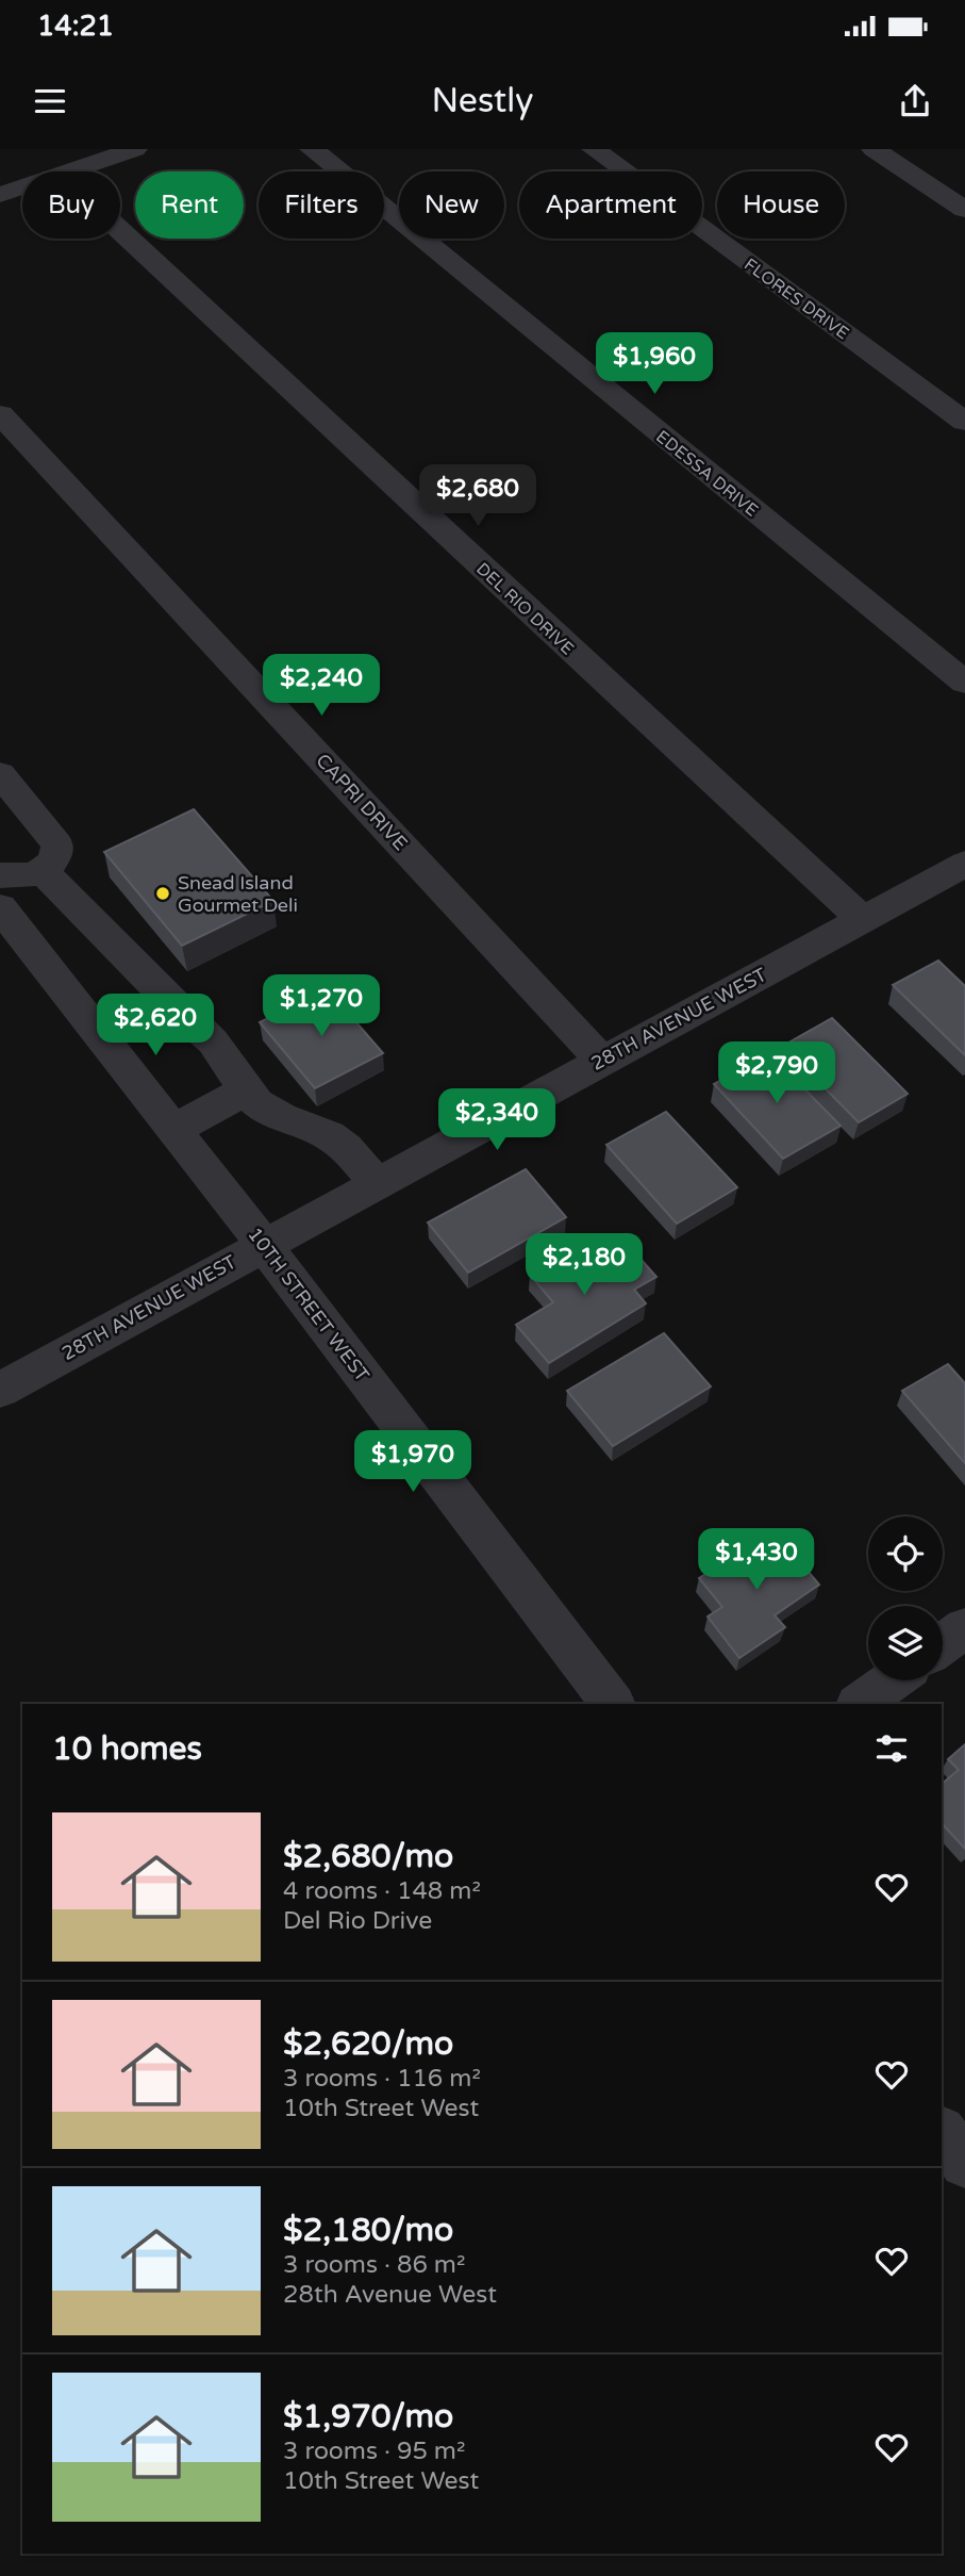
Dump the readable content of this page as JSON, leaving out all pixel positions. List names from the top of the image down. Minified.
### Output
{"streets":{"street":["FLORES DRIVE","EDESSA DRIVE","DEL RIO DRIVE","CAPRI DRIVE","28TH AVENUE WEST","10TH STREET WEST"]},"crossings":[["DEL RIO DRIVE","28TH AVENUE WEST"],["CAPRI DRIVE","28TH AVENUE WEST"],["28TH AVENUE WEST","10TH STREET WEST"]],"places":["Snead Island Gourmet Deli"],"page":{"status":"14:21","header":"Nestly","chip":["Buy","Rent","Filters","New","Apartment","House"],"price":["$1,960","$2,680","$2,240","$1,270","$2,620","$2,790","$2,340","$2,180","$1,970","$1,430"],"heading":"10 homes","list":[{"name":"$2,680/mo","note":"4 rooms · 148 m² · Del Rio Drive"},{"name":"$2,620/mo","note":"3 rooms · 116 m² · 10th Street West"},{"name":"$2,180/mo","note":"3 rooms · 86 m² · 28th Avenue West"},{"name":"$1,970/mo","note":"3 rooms · 95 m² · 10th Street West"}]}}
